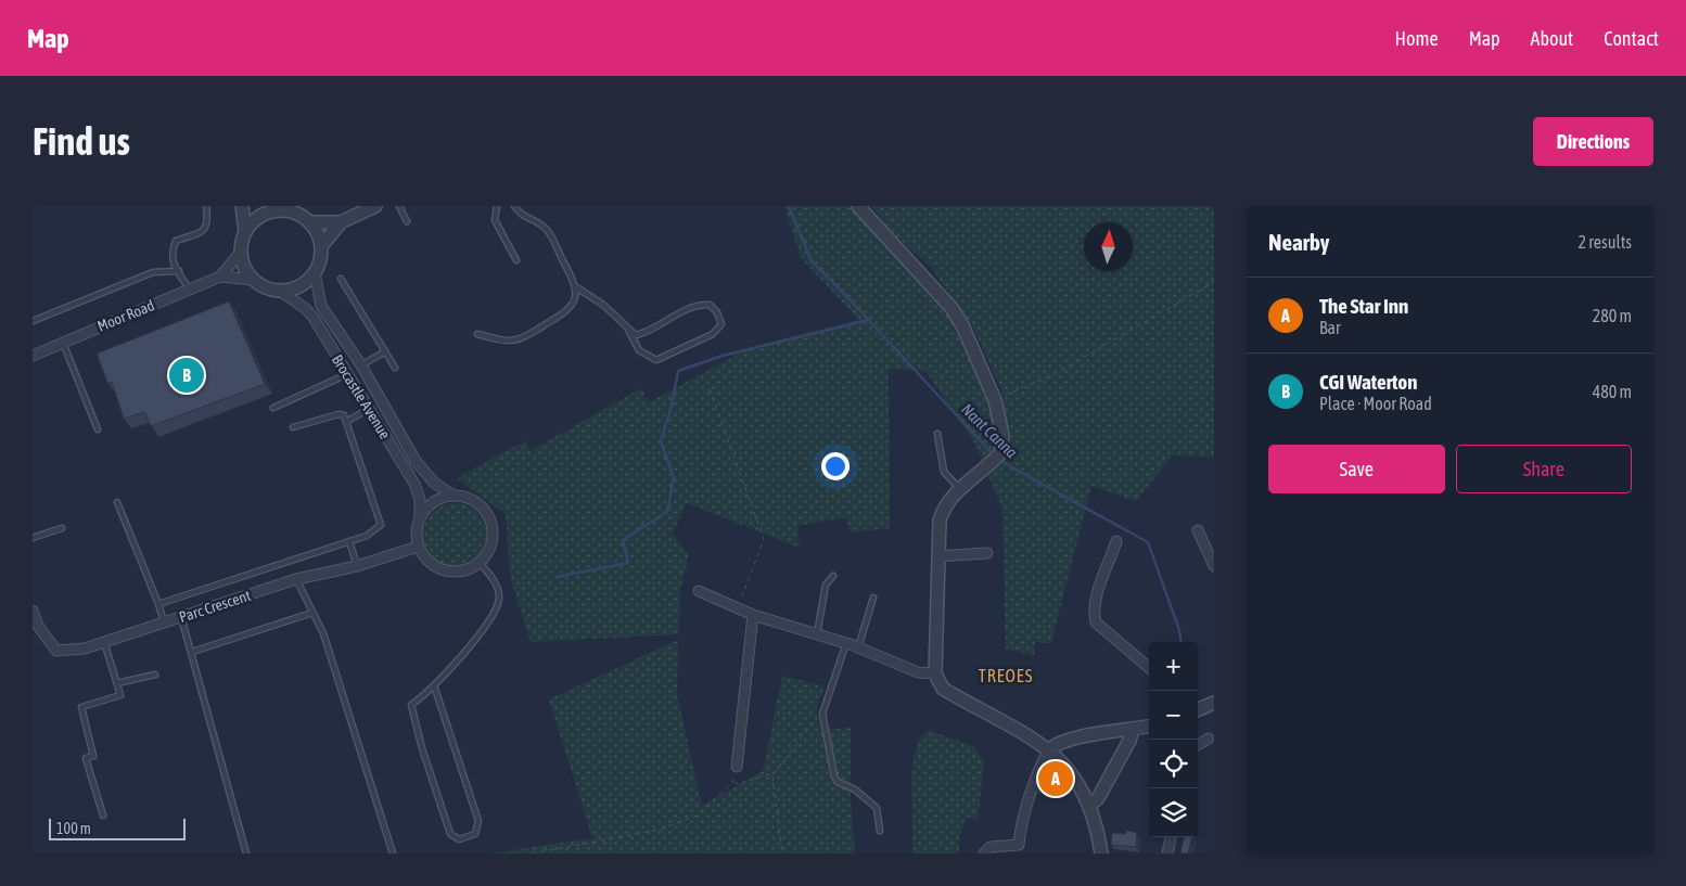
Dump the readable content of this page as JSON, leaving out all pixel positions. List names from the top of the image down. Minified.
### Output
{"streets":{"street":["Moor Road","Brocastle Avenue","Parc Crescent"]},"crossings":[["Moor Road","Brocastle Avenue"],["Brocastle Avenue","Parc Crescent"]],"districts":["TREOES"],"water":["Nant Canna"],"scale_bar":"100 m","north":"top","page":{"header":"Map","nav":["Home","Map","About","Contact"],"buttons":["Directions",["Save","Share"]],"title":"Find us","heading":["Nearby","2 results"],"list":[{"mark":"A","name":"The Star Inn","note":"Bar","value":"280 m"},{"mark":"B","name":"CGI Waterton","note":"Place · Moor Road","value":"480 m"}],"pins":["B","A"],"map_buttons":["+","−"],"scale":"100 m"}}
